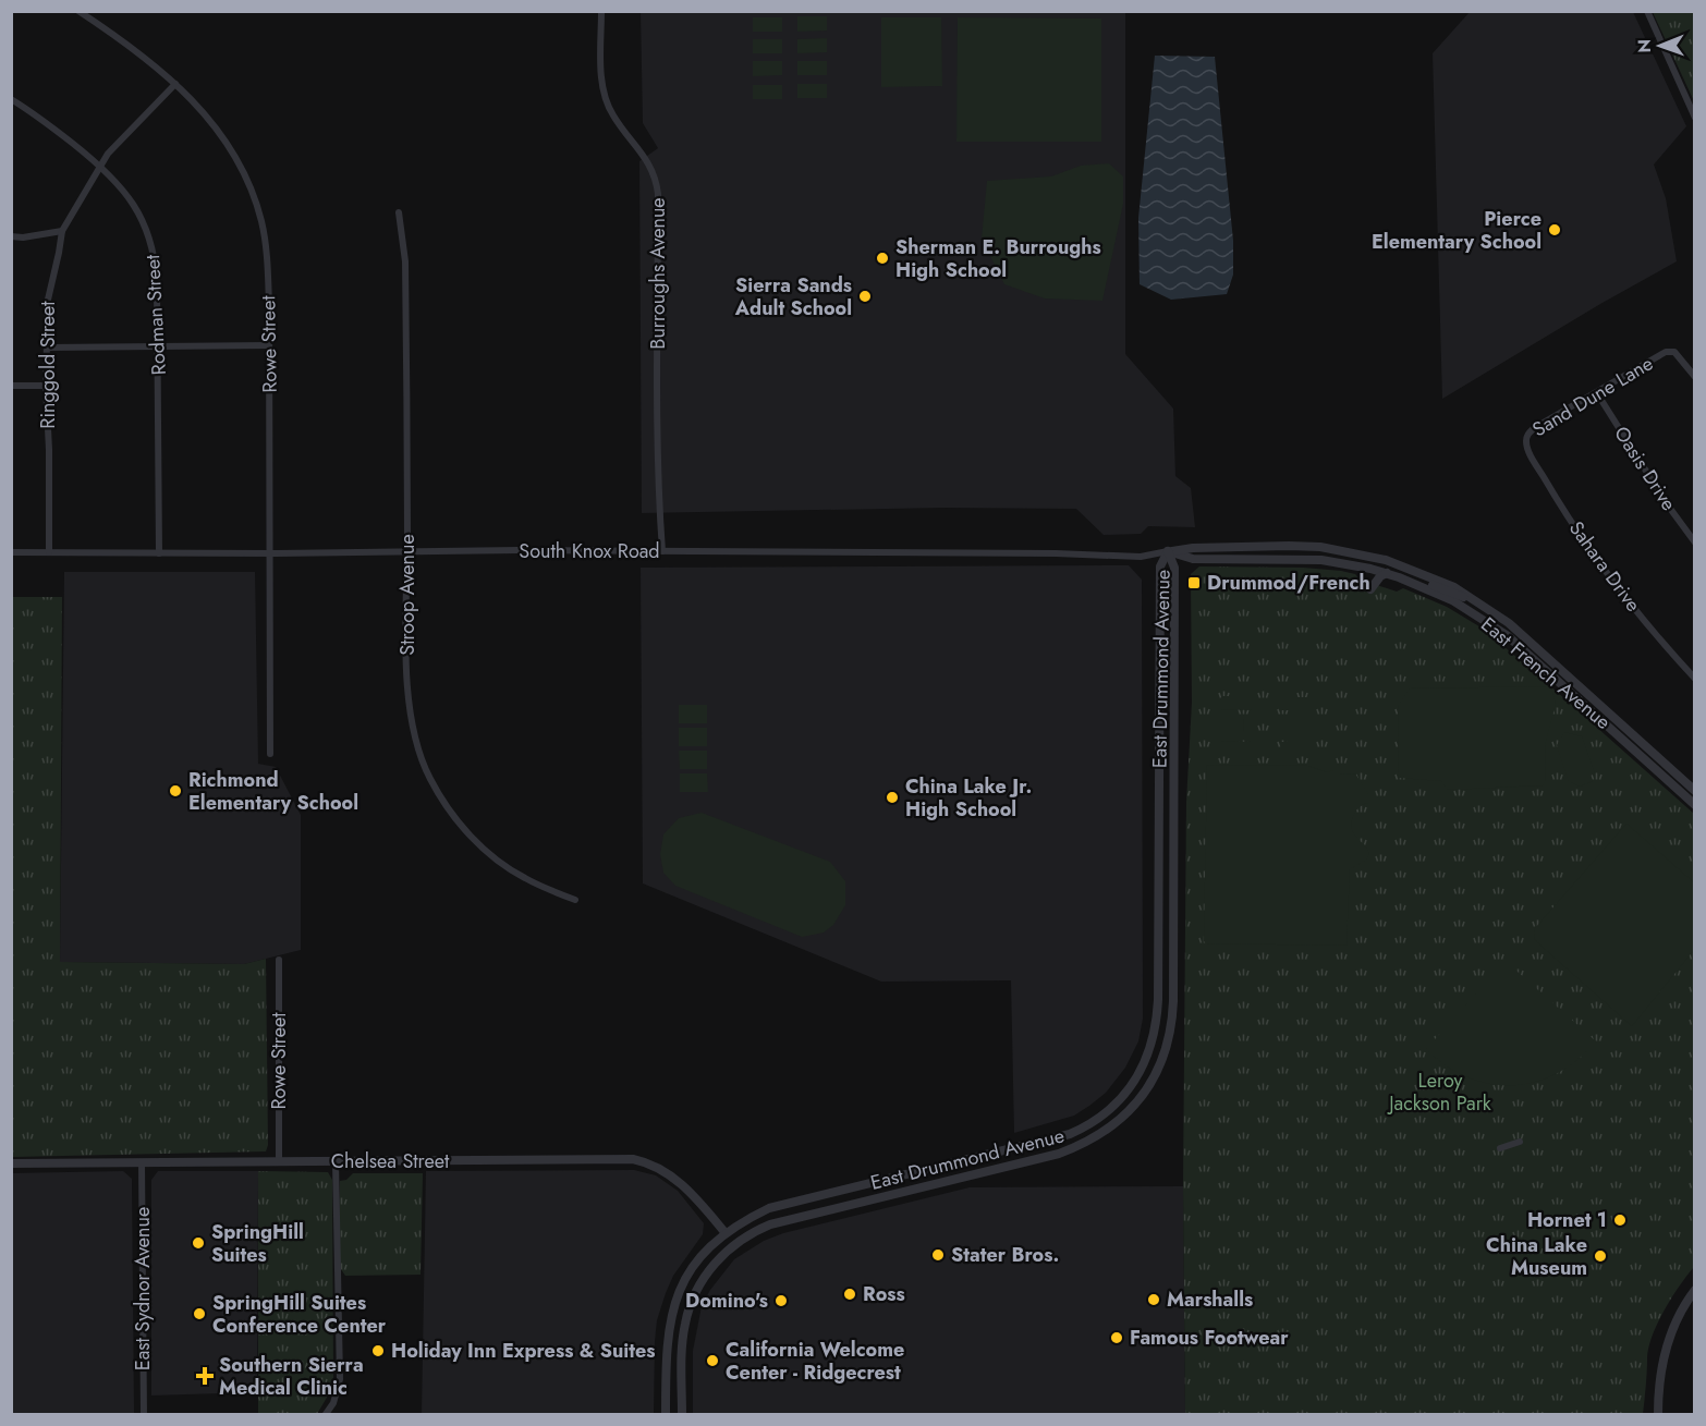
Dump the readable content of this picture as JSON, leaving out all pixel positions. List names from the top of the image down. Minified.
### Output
{"streets":{"street":["Burroughs Avenue","Rodman Street","Rowe Street","Ringgold Street","Sand Dune Lane","Oasis Drive","South Knox Road","Sahara Drive","Stroop Avenue","East Drummond Avenue","East French Avenue","Chelsea Street","East Sydnor Avenue"]},"crossings":[["Burroughs Avenue","South Knox Road"],["Rodman Street","Ringgold Street"],["Rodman Street","South Knox Road"],["Rowe Street","Ringgold Street"],["Rowe Street","South Knox Road"],["Rowe Street","Chelsea Street"],["Ringgold Street","South Knox Road"],["Sand Dune Lane","Oasis Drive"],["Sand Dune Lane","Sahara Drive"],["South Knox Road","Stroop Avenue"],["South Knox Road","East Drummond Avenue"],["South Knox Road","East French Avenue"],["East Drummond Avenue","East French Avenue"],["East Drummond Avenue","Chelsea Street"],["Chelsea Street","East Sydnor Avenue"]],"parks":["Leroy Jackson Park"],"places":{"other":["Pierce Elementary School","Sherman E. Burroughs High School","Sierra Sands Adult School","Richmond Elementary School","China Lake Jr. High School","Hornet 1","SpringHill Suites","Stater Bros.","China Lake Museum","Ross","Marshalls","Domino's","SpringHill Suites Conference Center","Famous Footwear","Holiday Inn Express & Suites","California Welcome Center - Ridgecrest"],"transit":["Drummod/French"],"health":["Southern Sierra Medical Clinic"]},"north":"left"}
